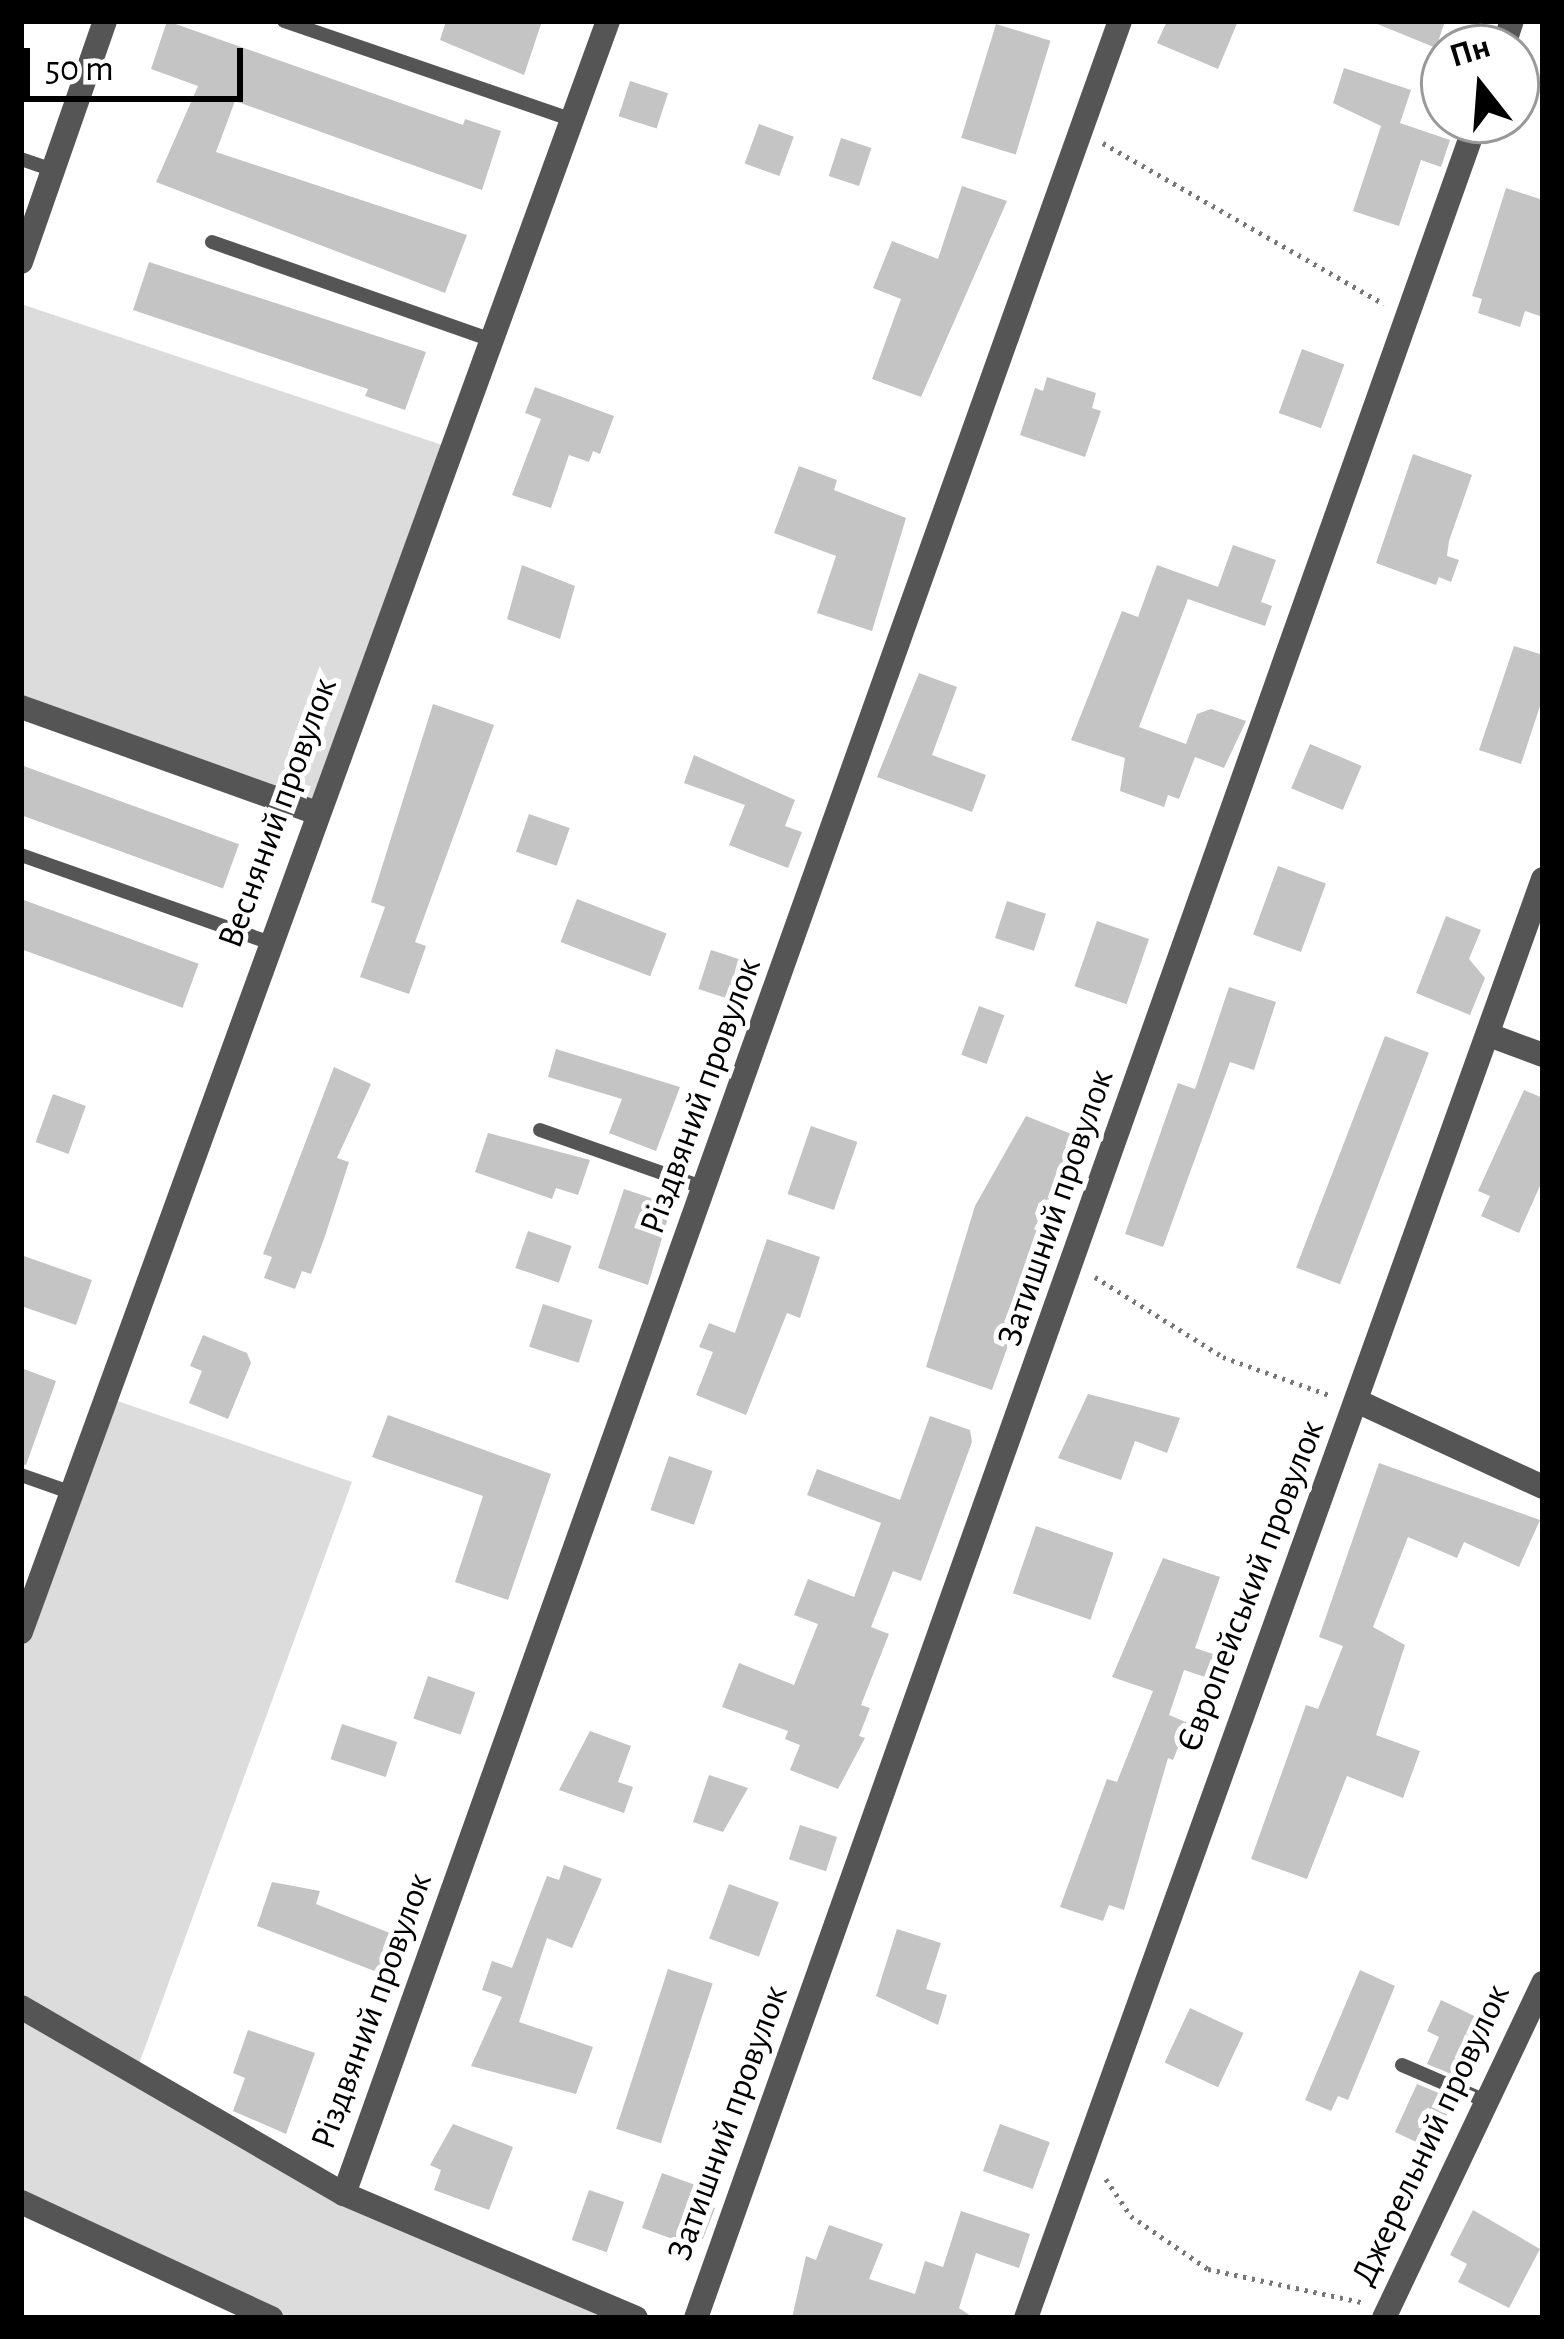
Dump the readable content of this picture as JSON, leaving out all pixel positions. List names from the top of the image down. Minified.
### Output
{"streets":{"street":["Весняний провулок","Різдвяний провулок","Затишний провулок","Європейський провулок","Джерельний провулок"]},"scale_bar":"50 m","north":"top"}
